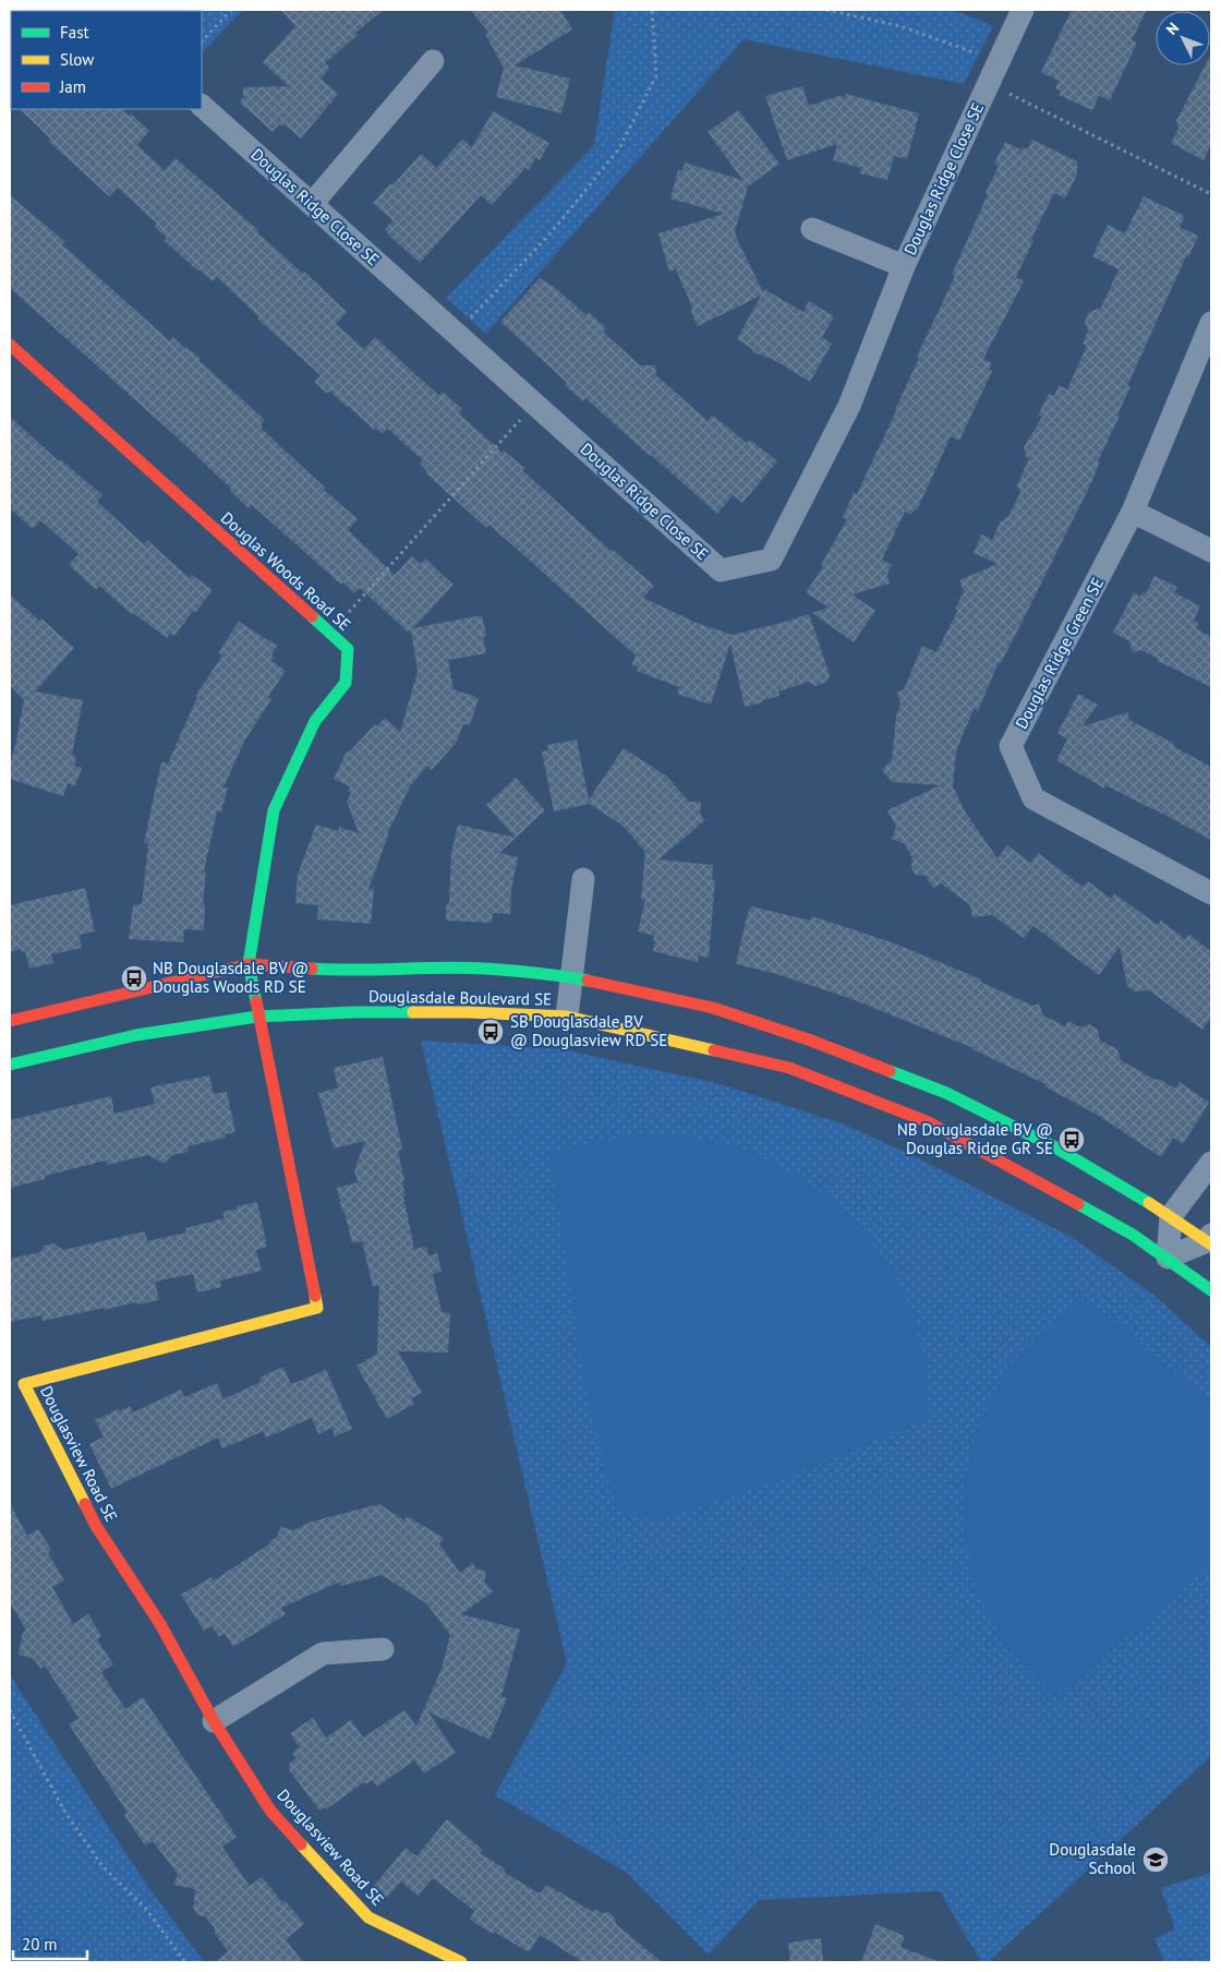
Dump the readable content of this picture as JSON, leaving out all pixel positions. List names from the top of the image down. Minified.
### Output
{"streets":{"street":["Douglas Ridge Close SE","Douglas Woods Road SE","Douglas Ridge Green SE","Douglasdale Boulevard SE","Douglasview Road SE"]},"crossings":[["Douglas Woods Road SE","Douglasdale Boulevard SE"],["Douglas Woods Road SE","Douglasview Road SE"],["Douglasdale Boulevard SE","Douglasview Road SE"]],"places":{"bus stop":["NB Douglasdale BV @ Douglas Woods RD SE","SB Douglasdale BV @ Douglasview RD SE","NB Douglasdale BV @ Douglas Ridge GR SE"],"school or university":["Douglasdale School"]},"legend":["Fast","Slow","Jam"],"scale_bar":"20 m","north":"top left"}
